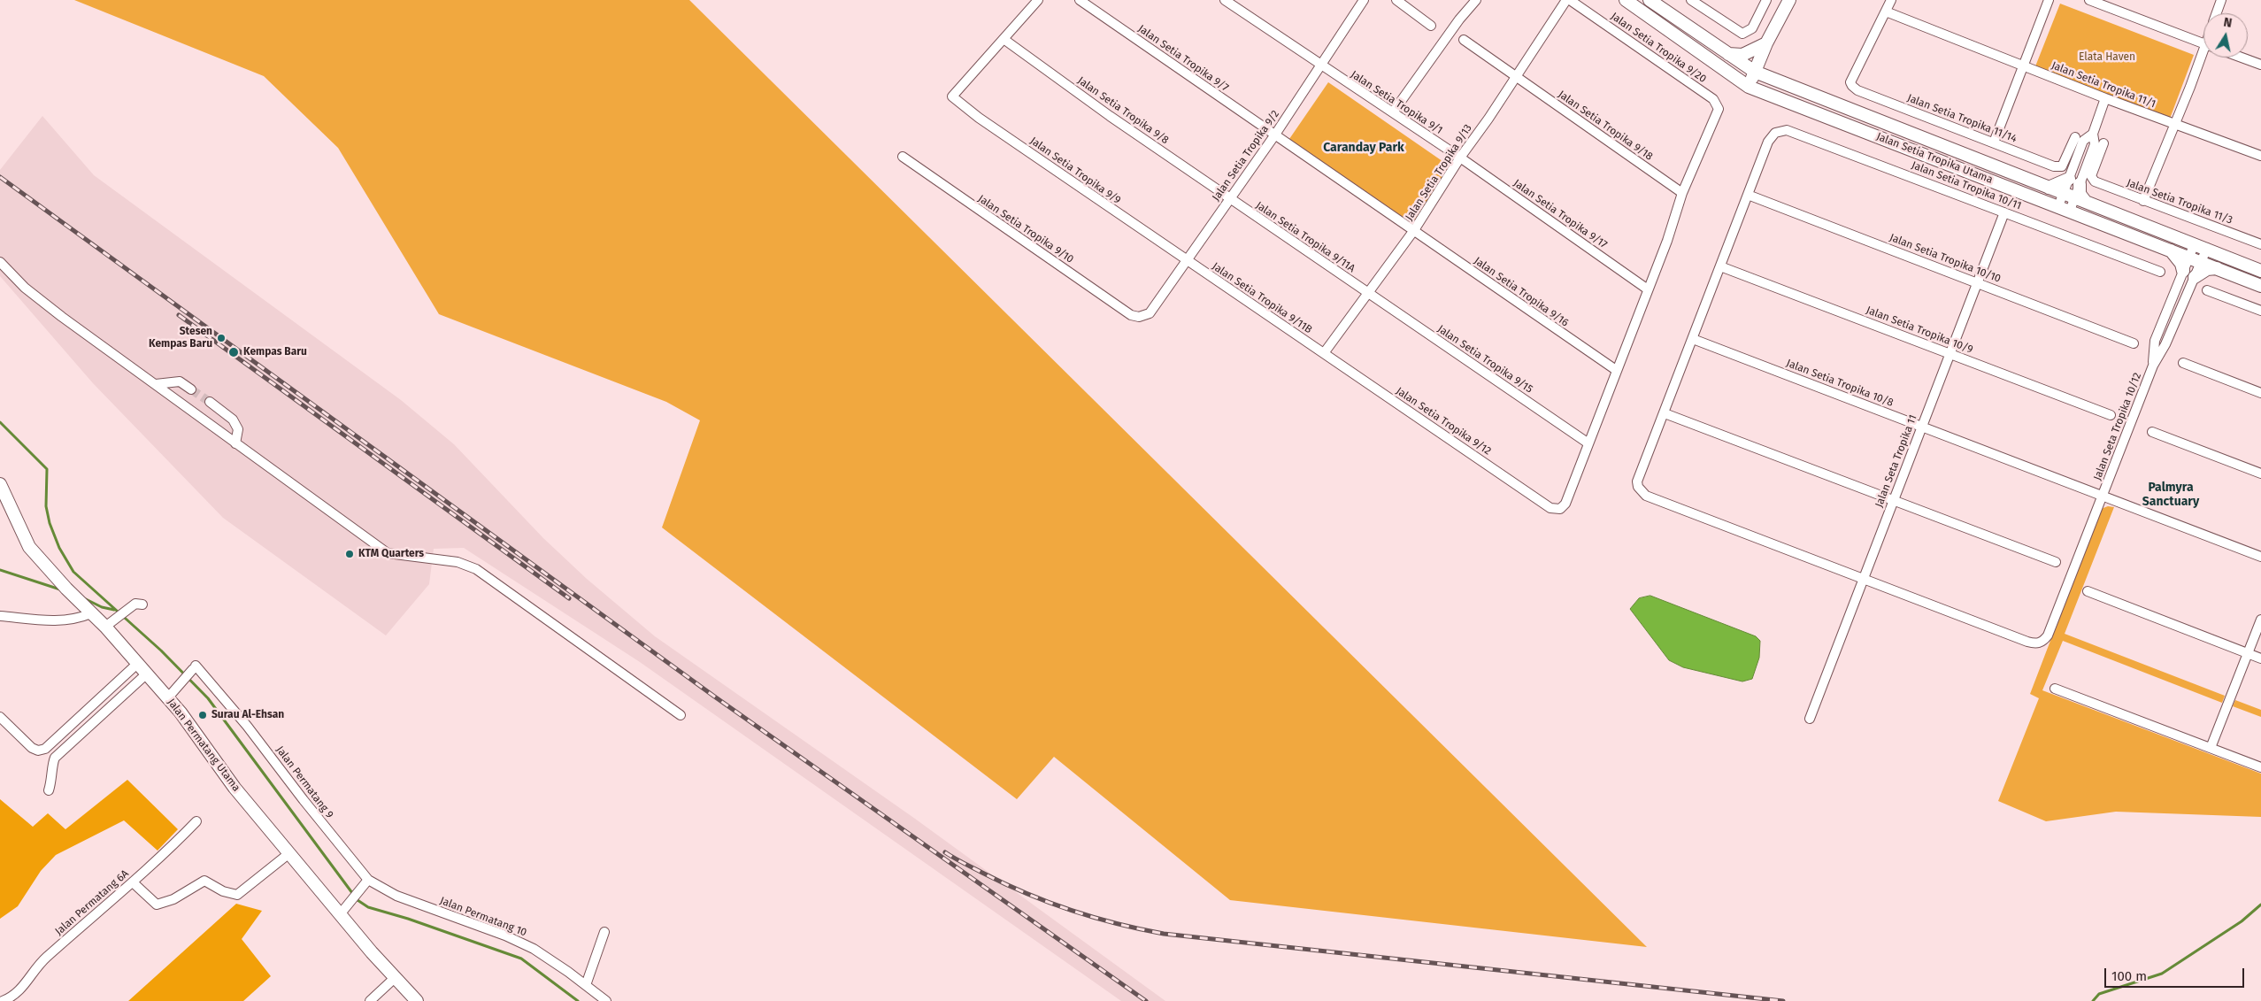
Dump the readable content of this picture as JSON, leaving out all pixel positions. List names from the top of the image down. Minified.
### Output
{"streets":{"main road":["Jalan Setia Tropika Utama","Jalan Permatang Utama"],"street":["Jalan Setia Tropika 9/20","Jalan Setia Tropika 9/7","Jalan Setia Tropika 11/1","Jalan Setia Tropika 9/1","Jalan Setia Tropika 9/8","Jalan Setia Tropika 11/14","Jalan Setia Tropika 9/18","Jalan Setia Tropika 9/2","Jalan Setia Tropika 9/9","Jalan Setia Tropika 9/13","Jalan Setia Tropika 10/11","Jalan Setia Tropika 11/3","Jalan Setia Tropika 9/17","Jalan Setia Tropika 9/10","Jalan Setia Tropika 9/11A","Jalan Setia Tropika 10/10","Jalan Setia Tropika 9/16","Jalan Setia Tropika 9/11B","Jalan Setia Tropika 10/9","Jalan Setia Tropika 9/15","Jalan Setia Tropika 10/8","Jalan Setia Tropika 9/12","Jalan Seta Tropika 10/12","Jalan Seta Tropika 11","Jalan Permatang 9","Jalan Permatang 6A","Jalan Permatang 10"]},"crossings":[["Jalan Setia Tropika 9/20","Jalan Setia Tropika 9/18"],["Jalan Setia Tropika 9/7","Jalan Setia Tropika 9/2"],["Jalan Setia Tropika 9/7","Jalan Setia Tropika 9/13"],["Jalan Setia Tropika 9/7","Jalan Setia Tropika 9/16"],["Jalan Setia Tropika 11/1","Jalan Setia Tropika 11/14"],["Jalan Setia Tropika 9/1","Jalan Setia Tropika 9/2"],["Jalan Setia Tropika 9/1","Jalan Setia Tropika 9/13"],["Jalan Setia Tropika 9/1","Jalan Setia Tropika 9/17"],["Jalan Setia Tropika 9/8","Jalan Setia Tropika 9/2"],["Jalan Setia Tropika 9/8","Jalan Setia Tropika 9/9"],["Jalan Setia Tropika 9/8","Jalan Setia Tropika 9/11A"],["Jalan Setia Tropika 9/18","Jalan Setia Tropika 9/13"],["Jalan Setia Tropika 9/2","Jalan Setia Tropika 9/9"],["Jalan Setia Tropika 9/2","Jalan Setia Tropika 9/10"],["Jalan Setia Tropika 9/2","Jalan Setia Tropika 9/11A"],["Jalan Setia Tropika 9/2","Jalan Setia Tropika 9/11B"],["Jalan Setia Tropika Utama","Jalan Seta Tropika 10/12"],["Jalan Setia Tropika 9/9","Jalan Setia Tropika 9/11B"],["Jalan Setia Tropika 9/13","Jalan Setia Tropika 9/17"],["Jalan Setia Tropika 9/13","Jalan Setia Tropika 9/11A"],["Jalan Setia Tropika 9/13","Jalan Setia Tropika 9/16"],["Jalan Setia Tropika 9/13","Jalan Setia Tropika 9/11B"],["Jalan Setia Tropika 9/13","Jalan Setia Tropika 9/15"],["Jalan Setia Tropika 9/13","Jalan Setia Tropika 9/12"],["Jalan Setia Tropika 10/11","Jalan Setia Tropika 10/10"],["Jalan Setia Tropika 10/11","Jalan Seta Tropika 11"],["Jalan Setia Tropika 9/11A","Jalan Setia Tropika 9/15"],["Jalan Setia Tropika 10/10","Jalan Seta Tropika 11"],["Jalan Setia Tropika 9/11B","Jalan Setia Tropika 9/12"],["Jalan Setia Tropika 10/9","Jalan Seta Tropika 11"],["Jalan Setia Tropika 9/15","Jalan Setia Tropika 9/12"],["Jalan Setia Tropika 10/8","Jalan Seta Tropika 10/12"],["Jalan Setia Tropika 10/8","Jalan Seta Tropika 11"],["Jalan Seta Tropika 10/12","Jalan Seta Tropika 11"],["Jalan Permatang Utama","Jalan Permatang 9"],["Jalan Permatang 9","Jalan Permatang 10"]],"districts":["Caranday Park","Palmyra Sanctuary"],"parks":["Elata Haven"],"places":["Stesen Kempas Baru","Kempas Baru","KTM Quarters","Surau Al-Ehsan"],"scale_bar":"100 m","north":"top"}
